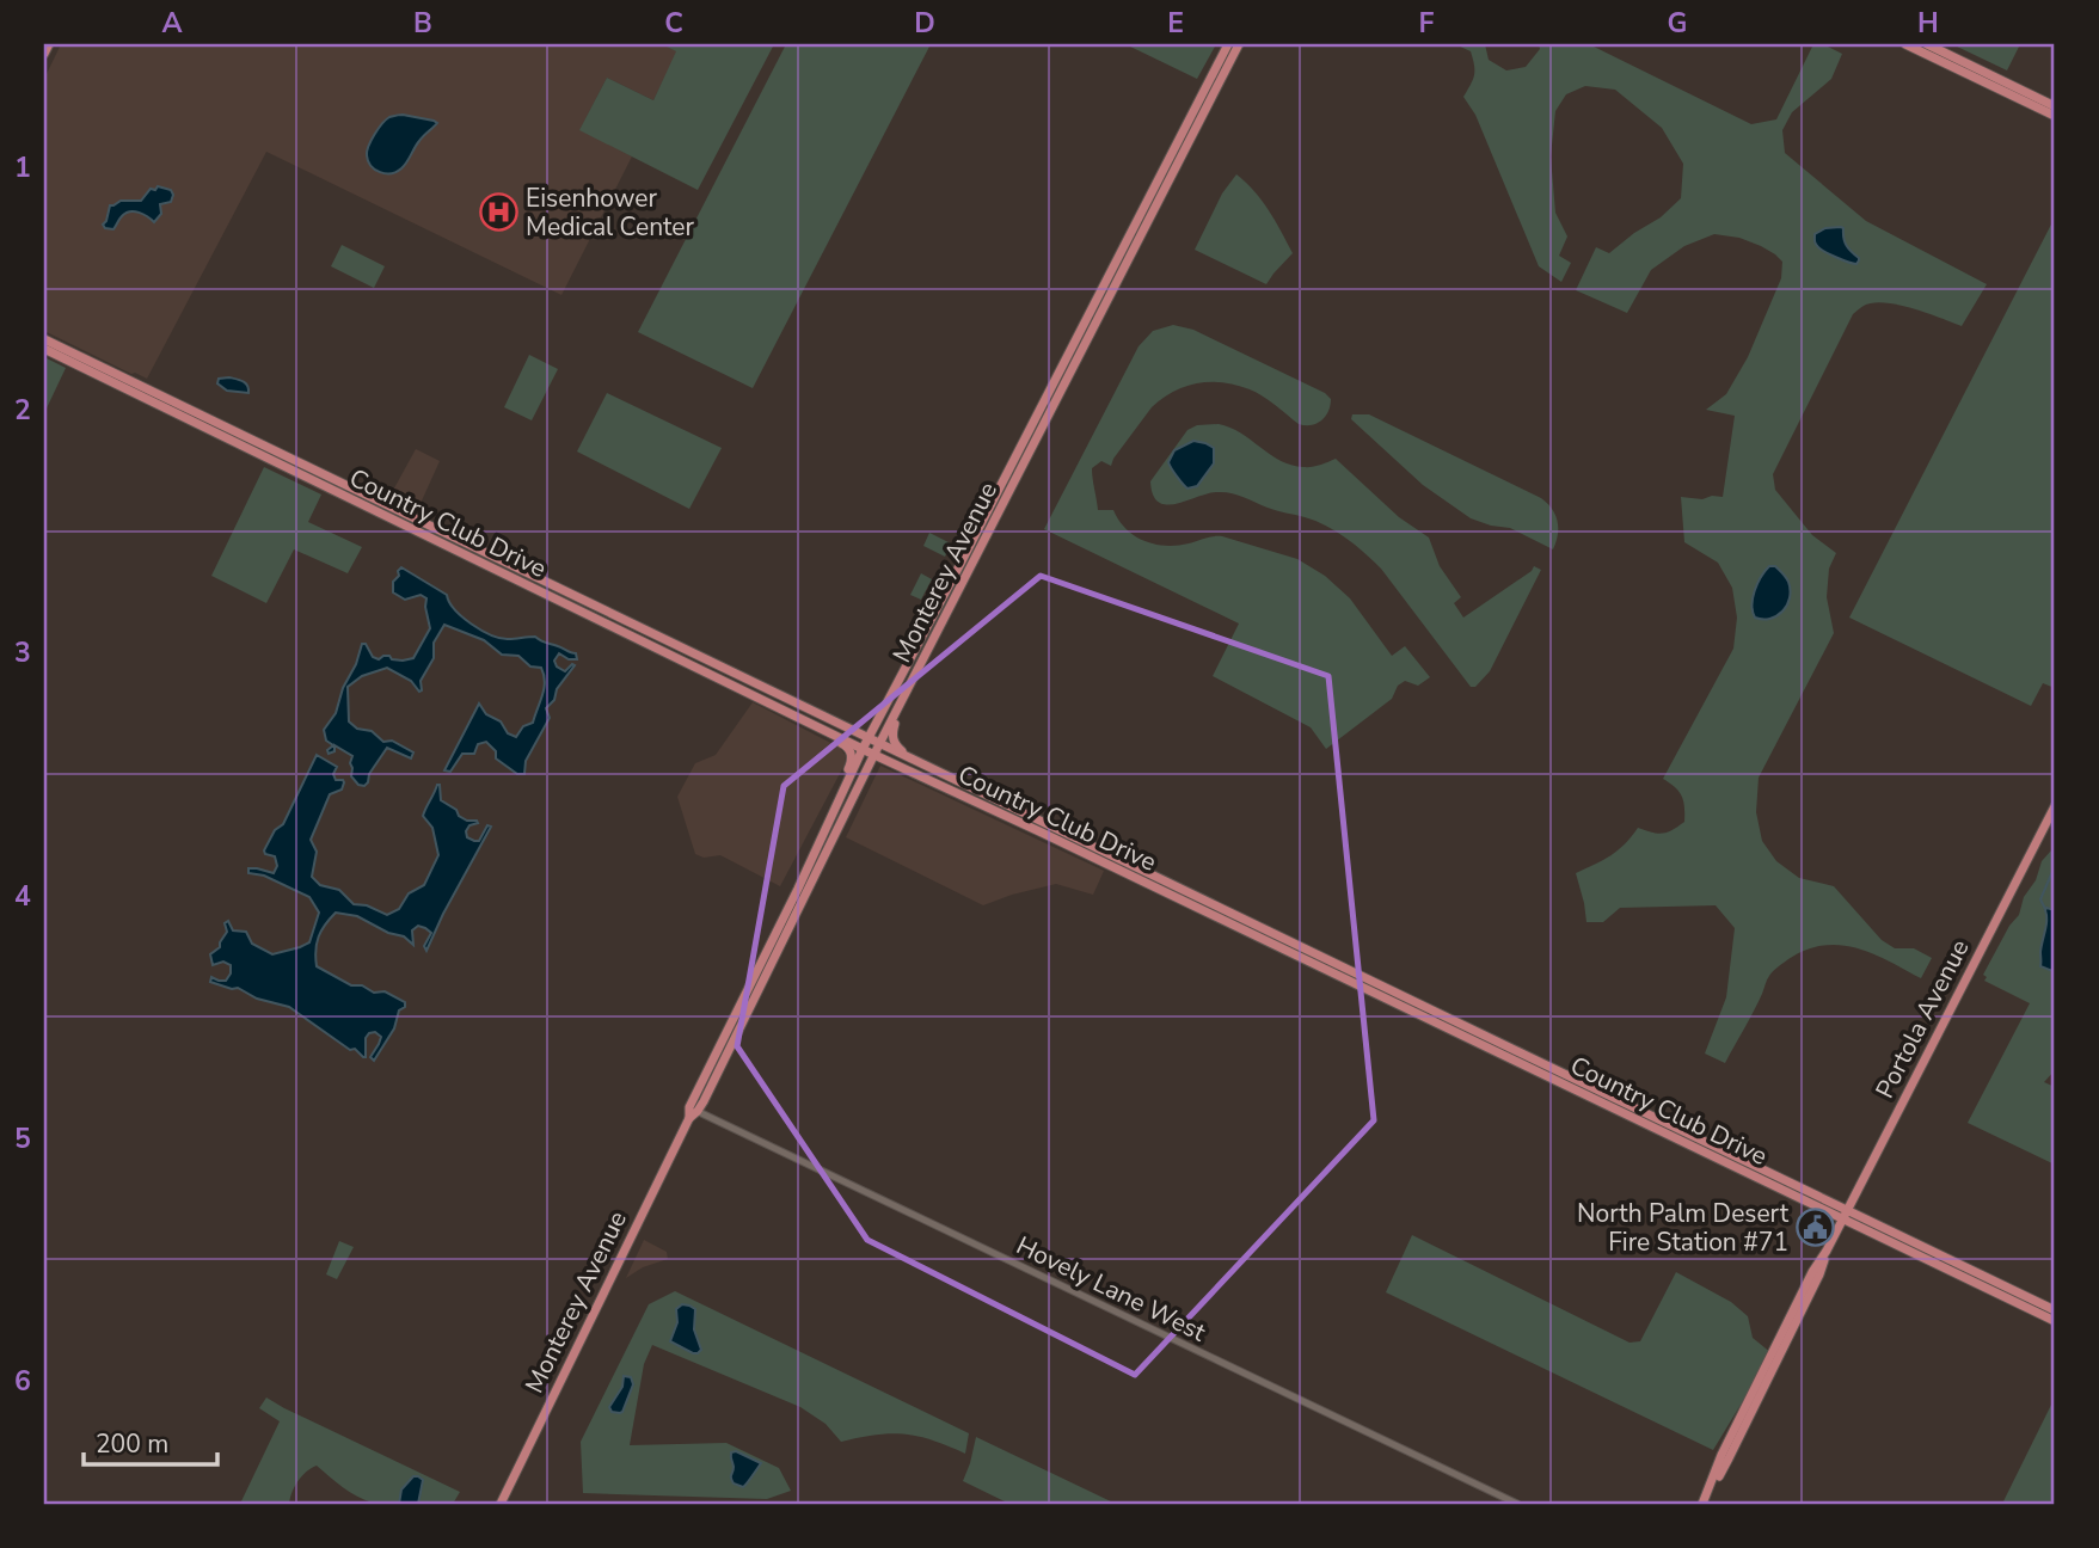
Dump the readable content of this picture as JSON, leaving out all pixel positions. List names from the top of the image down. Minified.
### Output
{"streets":{"main road":["Country Club Drive","Monterey Avenue","Portola Avenue"],"street":["Hovely Lane West"]},"crossings":[["Country Club Drive","Monterey Avenue"],["Country Club Drive","Portola Avenue"],["Monterey Avenue","Hovely Lane West"]],"places":{"hospital":["Eisenhower Medical Center"],"public building":["North Palm Desert Fire Station #71"]},"scale_bar":"200 m","grid":{"columns":["A","B","C","D","E","F","G","H"],"rows":["1","2","3","4","5","6"]}}
